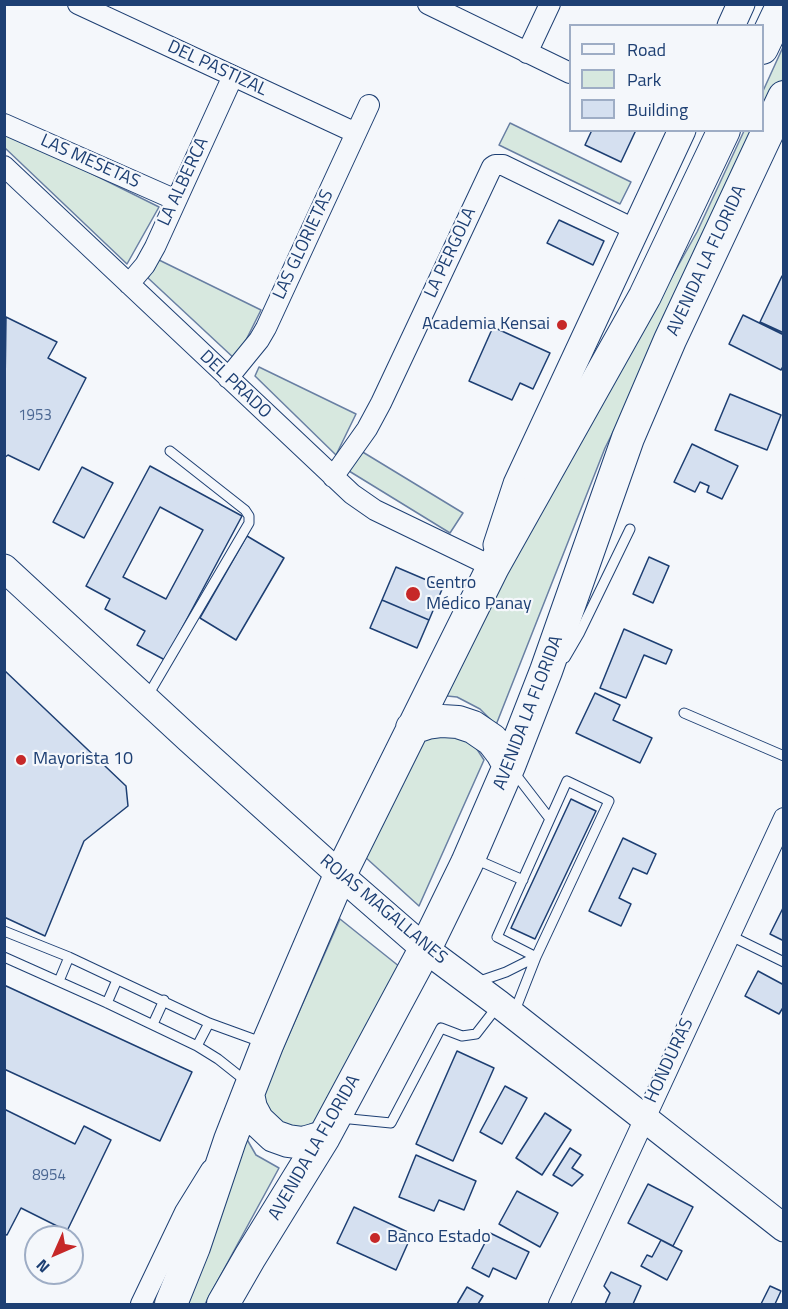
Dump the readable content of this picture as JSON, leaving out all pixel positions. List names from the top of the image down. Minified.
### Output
{"streets":{"main road":["AVENIDA LA FLORIDA"],"street":["DEL PASTIZAL","LAS MESETAS","LA ALBERCA","LAS GLORIETAS","LA PERGOLA","DEL PRADO","ROJAS MAGALLANES","HONDURAS"]},"crossings":[["DEL PASTIZAL","LA ALBERCA"],["DEL PASTIZAL","LAS GLORIETAS"],["LAS MESETAS","LA ALBERCA"],["LA ALBERCA","DEL PRADO"],["LAS GLORIETAS","DEL PRADO"],["LA PERGOLA","DEL PRADO"],["AVENIDA LA FLORIDA","ROJAS MAGALLANES"],["ROJAS MAGALLANES","HONDURAS"]],"places":["Academia Kensai","Centro Médico Panay","Mayorista 10","Banco Estado"],"house_numbers":["1953","8954"],"legend":["Road","Park","Building"],"north":"bottom left"}
